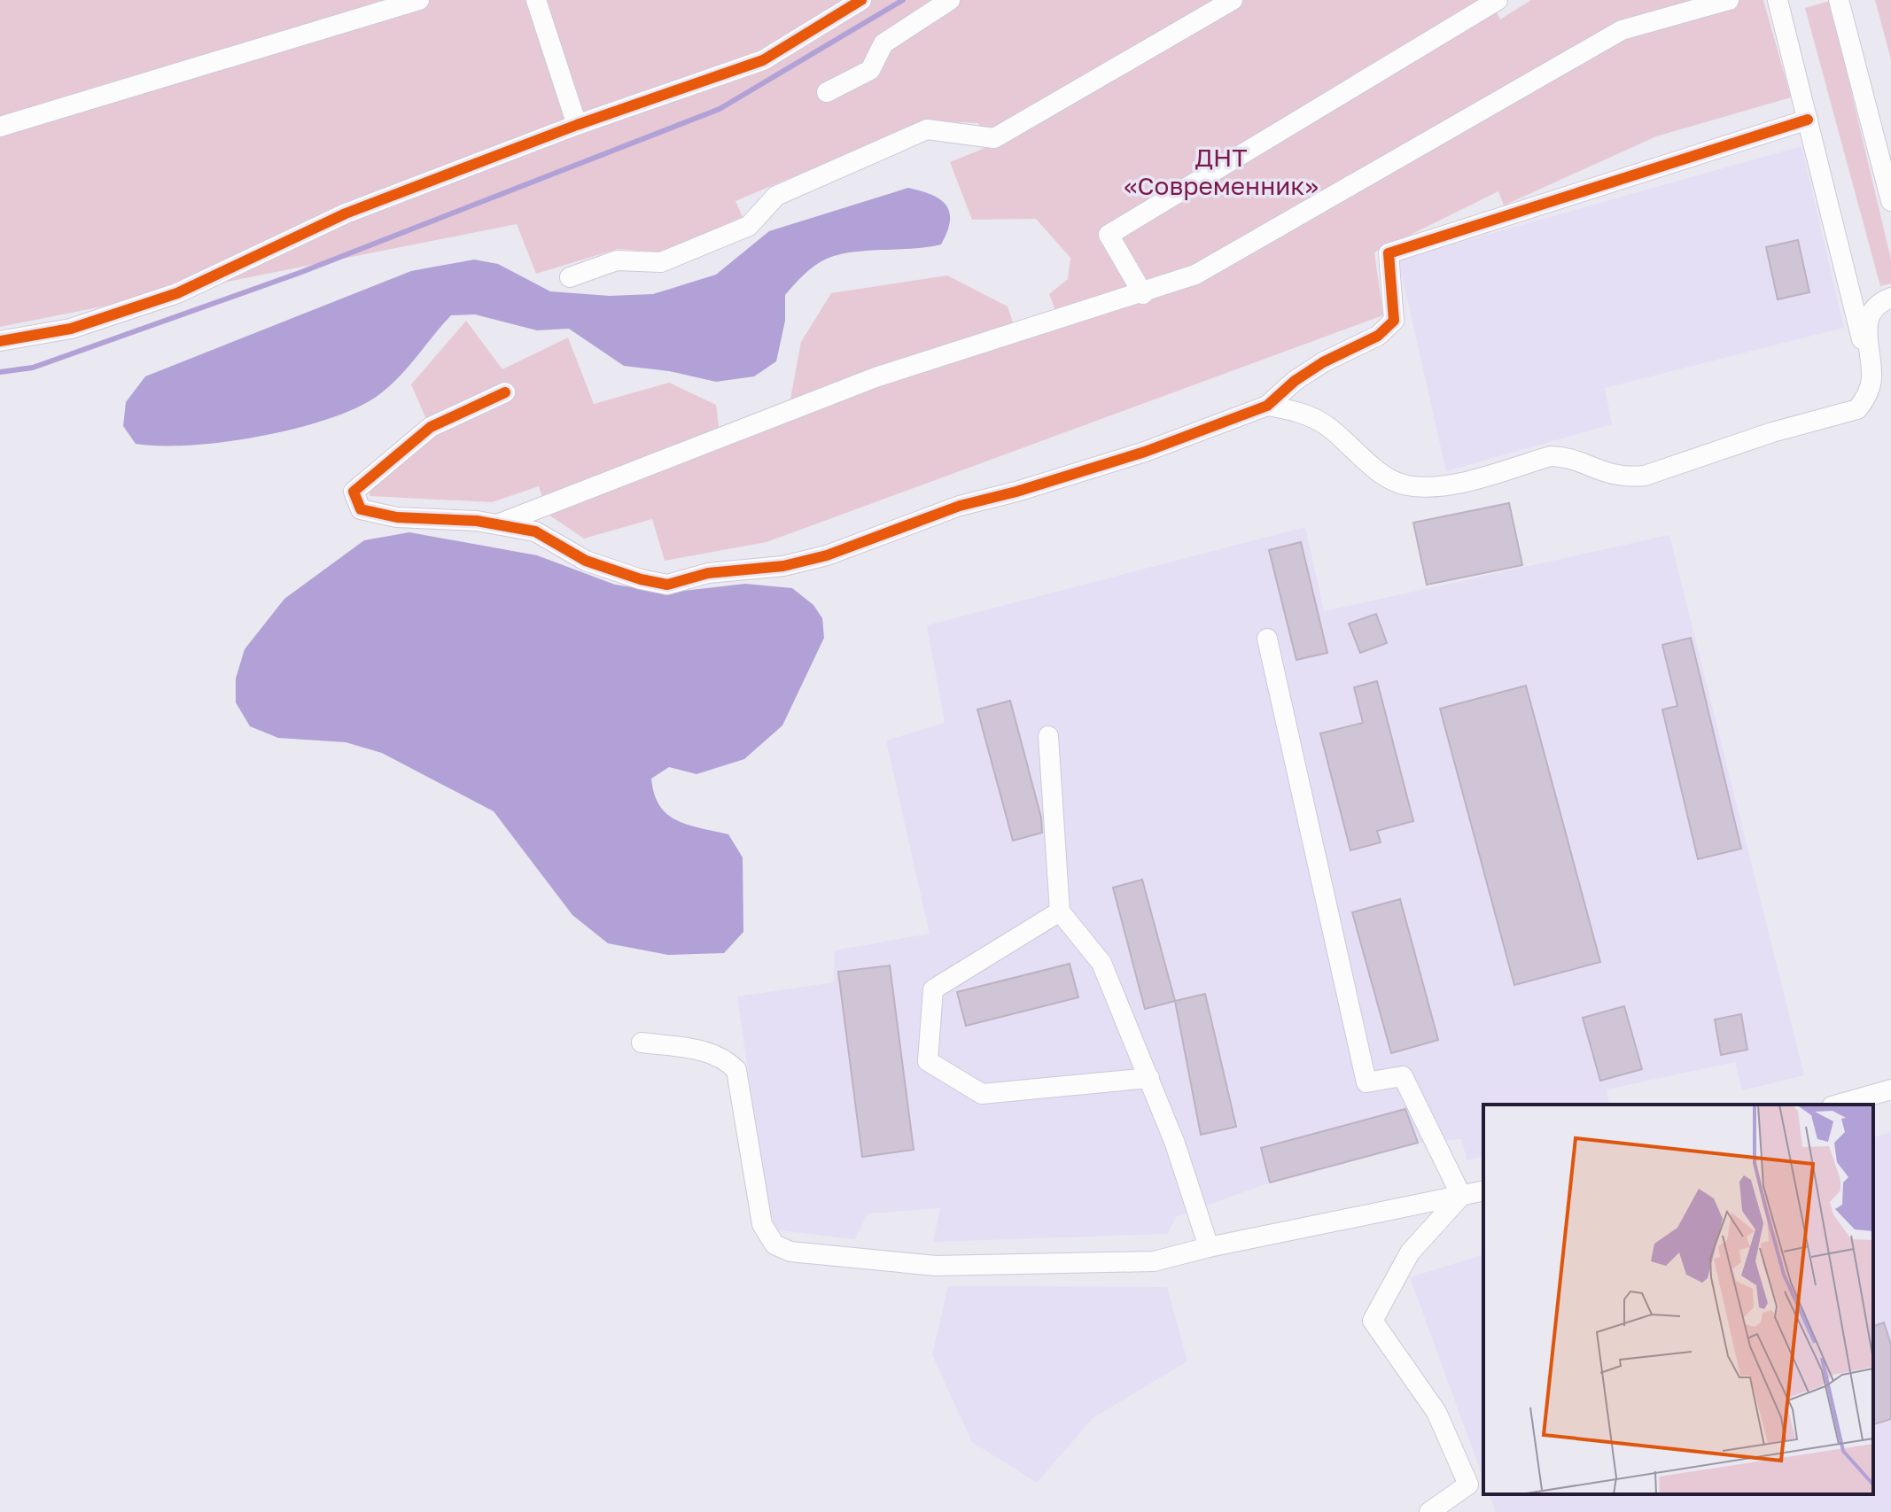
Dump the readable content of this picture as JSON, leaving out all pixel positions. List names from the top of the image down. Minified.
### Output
{"parks":["ДНТ «Современник»"]}
